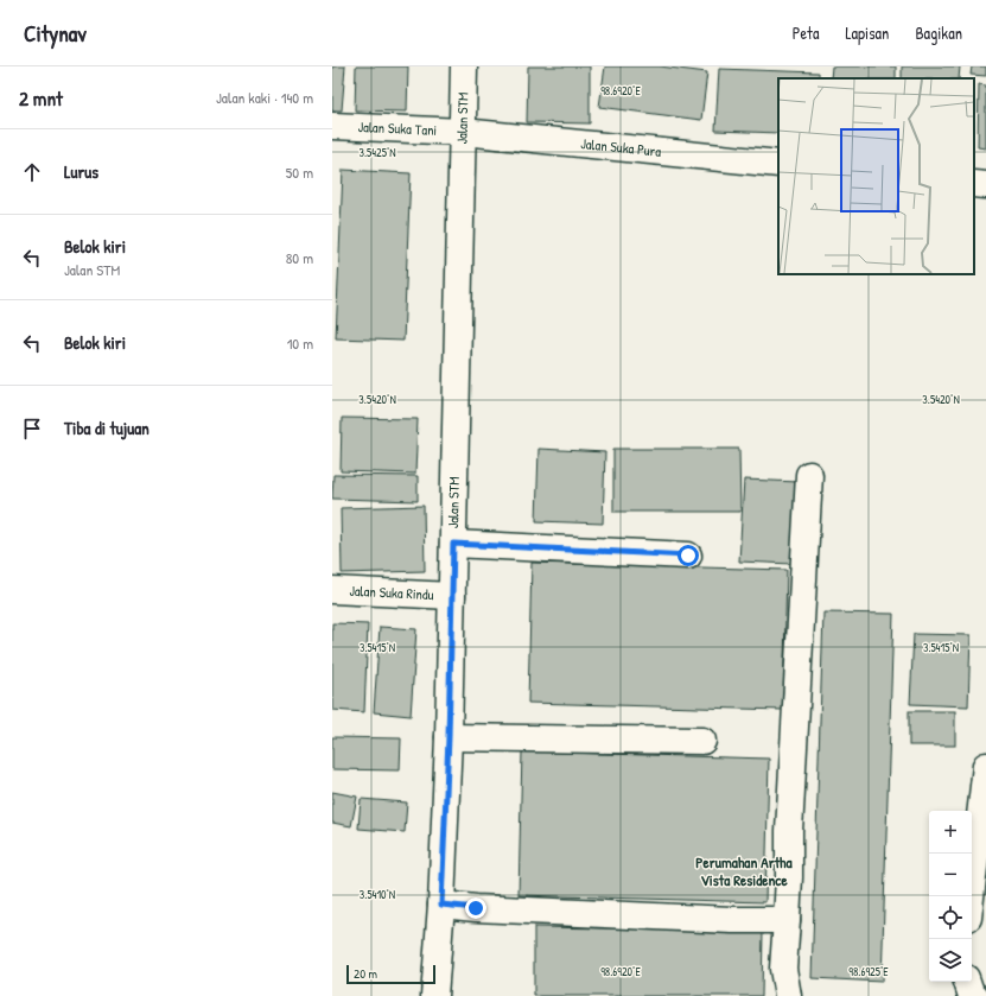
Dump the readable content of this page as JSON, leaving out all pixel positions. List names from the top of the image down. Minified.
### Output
{"streets":{"street":["Jalan STM","Jalan Suka Tani","Jalan Suka Pura","Jalan Suka Rindu"]},"crossings":[["Jalan STM","Jalan Suka Tani"],["Jalan STM","Jalan Suka Pura"],["Jalan STM","Jalan Suka Rindu"],["Jalan Suka Tani","Jalan Suka Pura"]],"districts":["Perumahan Artha Vista Residence"],"scale_bar":"20 m","page":{"header":"Citynav","nav":["Peta","Lapisan","Bagikan"],"heading":["2 mnt","Jalan kaki · 140 m"],"list":[["Lurus","50 m"],["Belok kiri","Jalan STM","80 m"],["Belok kiri","10 m"],"Tiba di tujuan"],"map_buttons":["+","−"],"scale":"20 m"},"coordinates":["98.6920°E","3.5425°N","3.5420°N","3.5415°N","3.5410°N","98.6925°E"]}
